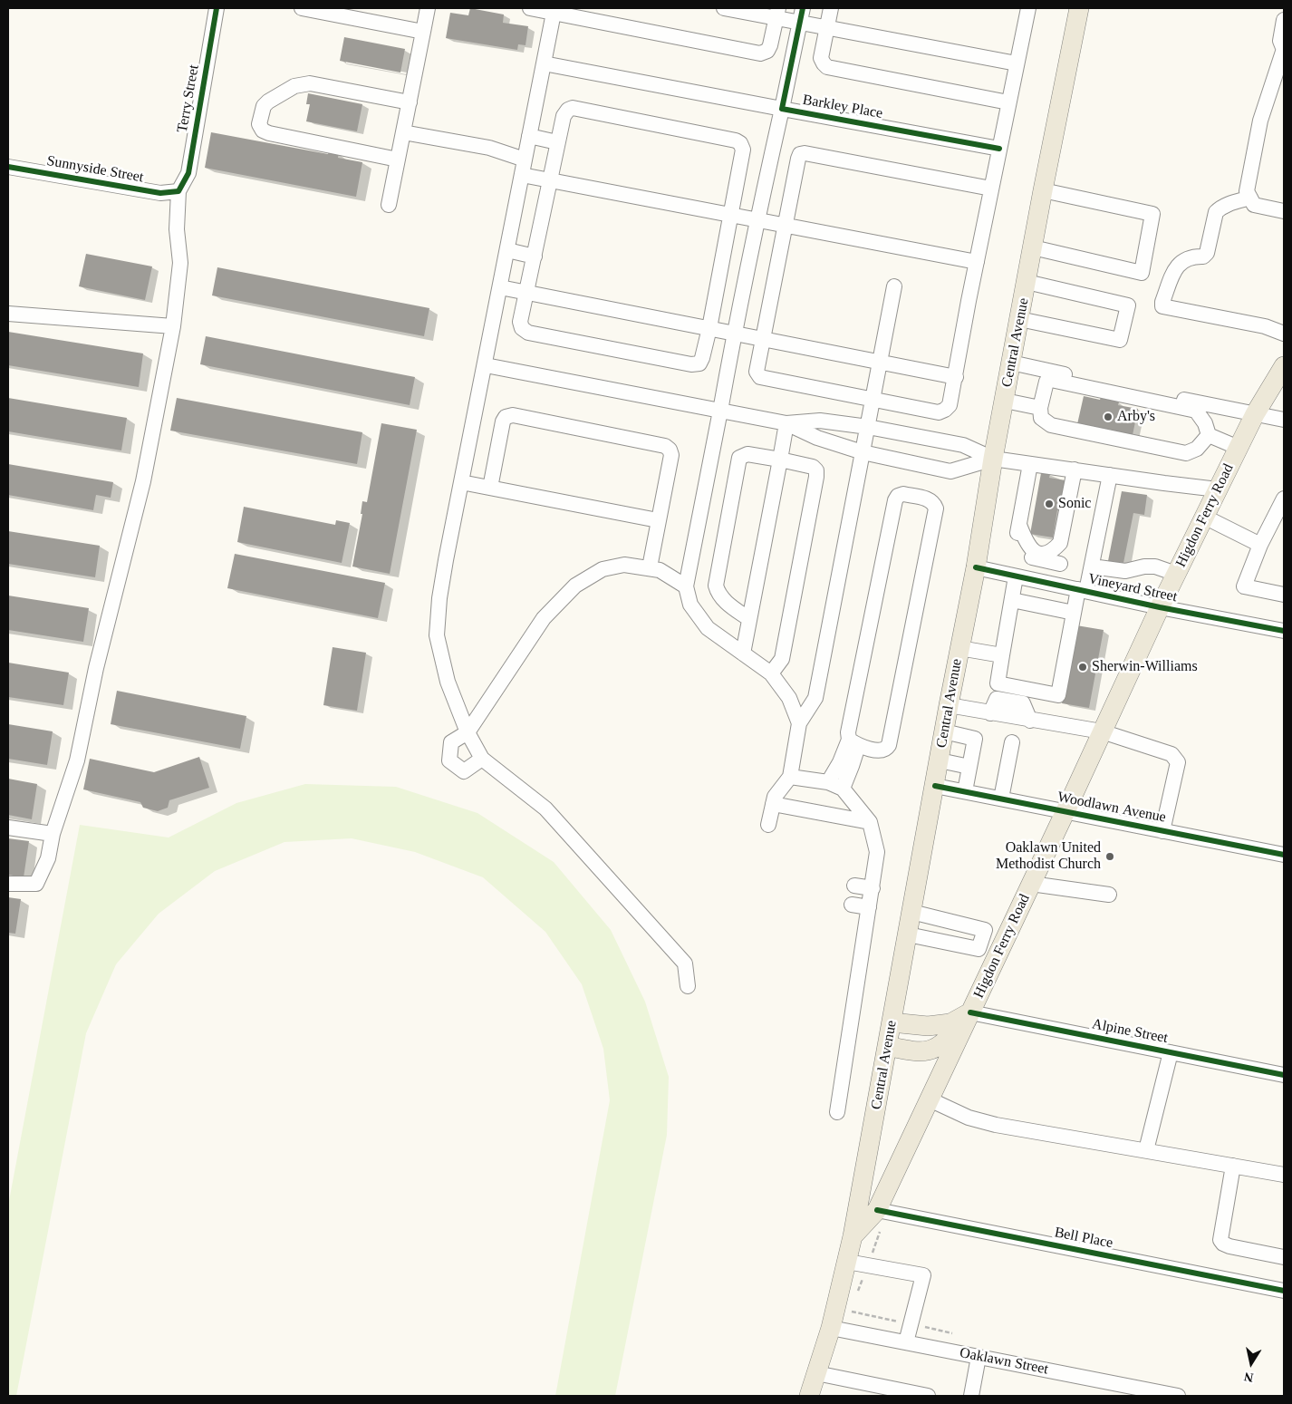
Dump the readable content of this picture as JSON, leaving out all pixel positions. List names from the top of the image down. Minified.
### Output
{"streets":{"main road":["Central Avenue","Higdon Ferry Road"],"street":["Terry Street","Barkley Place","Sunnyside Street","Vineyard Street","Woodlawn Avenue","Alpine Street","Bell Place","Oaklawn Street"]},"crossings":[["Terry Street","Sunnyside Street"],["Central Avenue","Higdon Ferry Road"],["Central Avenue","Vineyard Street"],["Central Avenue","Woodlawn Avenue"],["Central Avenue","Oaklawn Street"],["Higdon Ferry Road","Vineyard Street"],["Higdon Ferry Road","Woodlawn Avenue"],["Higdon Ferry Road","Alpine Street"]],"places":["Arby's","Sonic","Sherwin-Williams","Oaklawn United Methodist Church"],"north":"bottom"}
